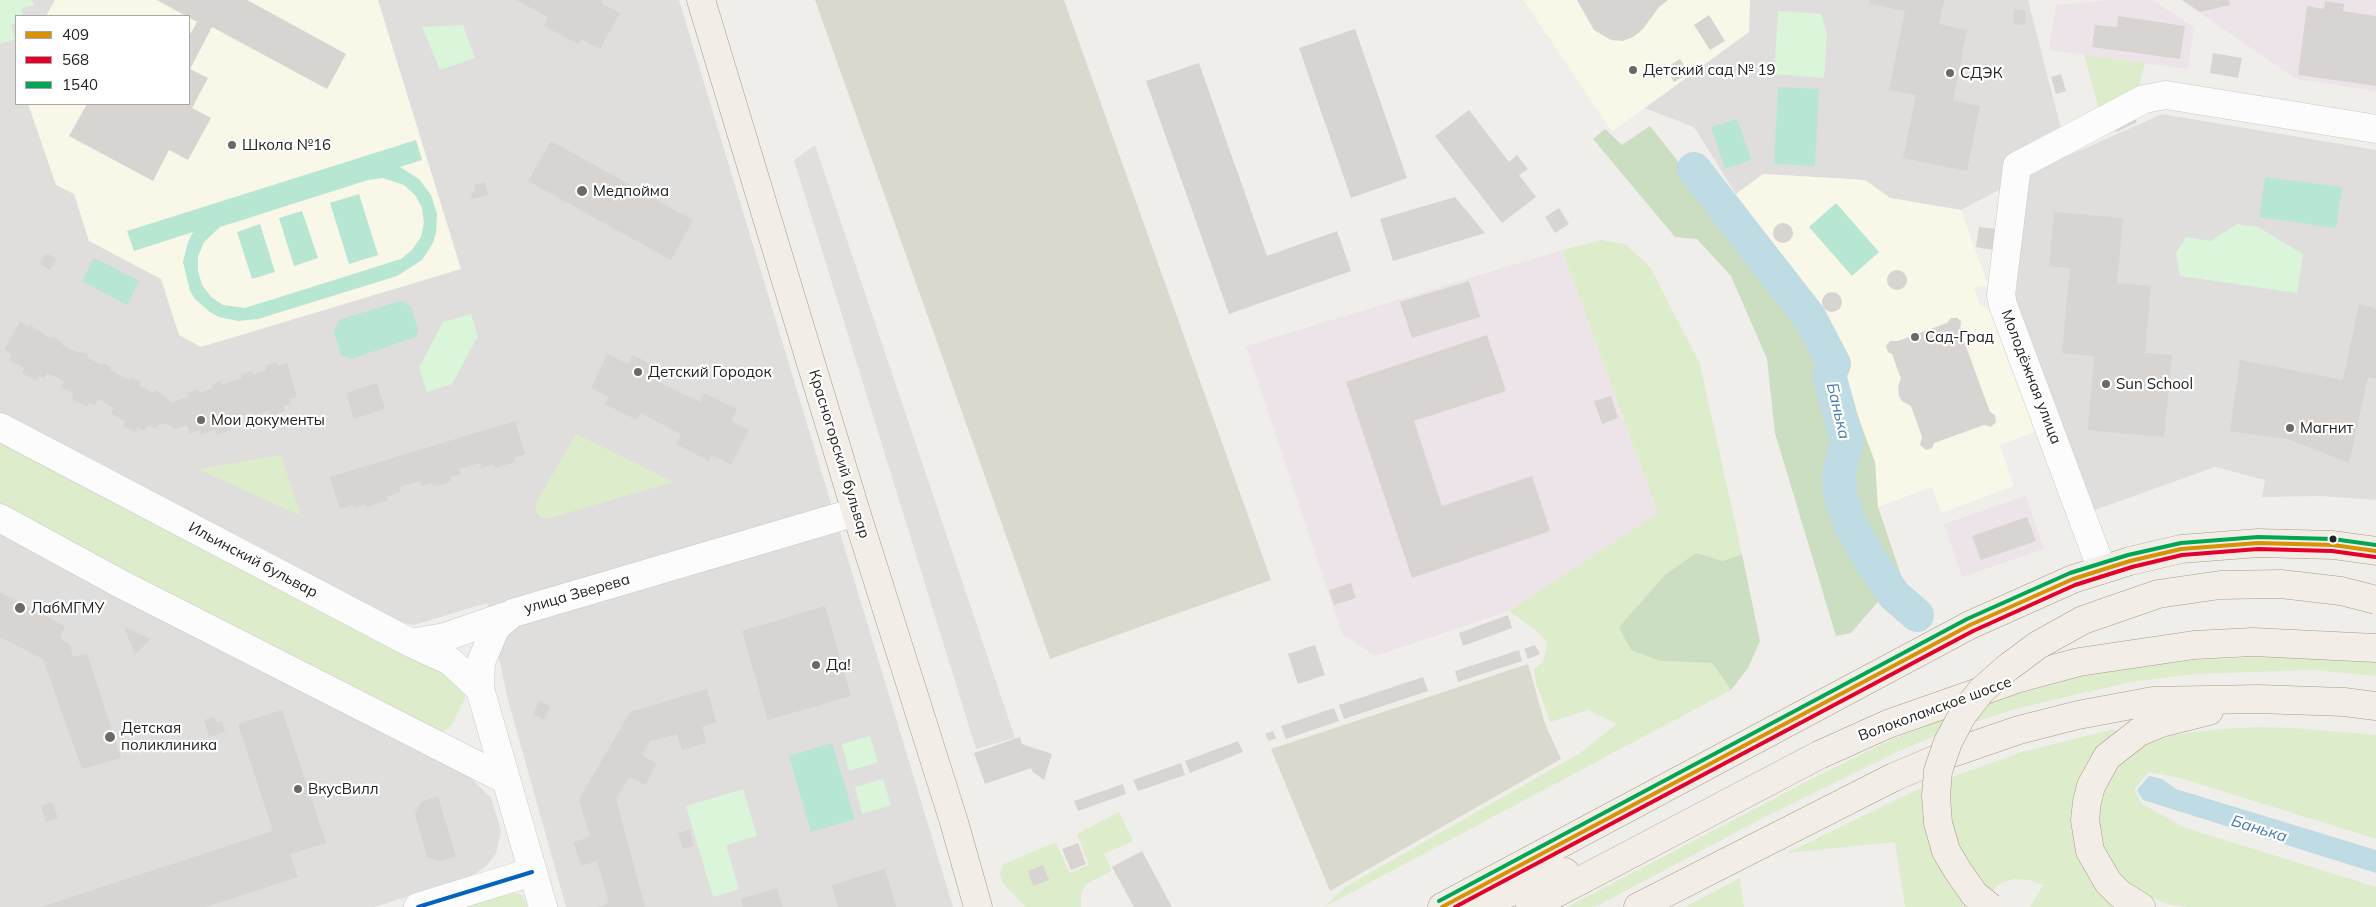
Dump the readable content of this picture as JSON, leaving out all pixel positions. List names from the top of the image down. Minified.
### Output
{"streets":{"main road":["Красногорский бульвар","Волоколамское шоссе"],"street":["Молодёжная улица","Ильинский бульвар","улица Зверева"]},"crossings":[["Красногорский бульвар","улица Зверева"],["Ильинский бульвар","улица Зверева"]],"water":["Банька"],"places":["Детский сад № 19","СДЭК","Школа №16","Медпойма","Сад-Град","Детский Городок","Sun School","Мои документы","Магнит","ЛабМГМУ","Да!","Детская поликлиника","ВкусВилл"],"lines":["transit line 1540","transit line 409","transit line 568"],"legend":["409","568","1540"]}
